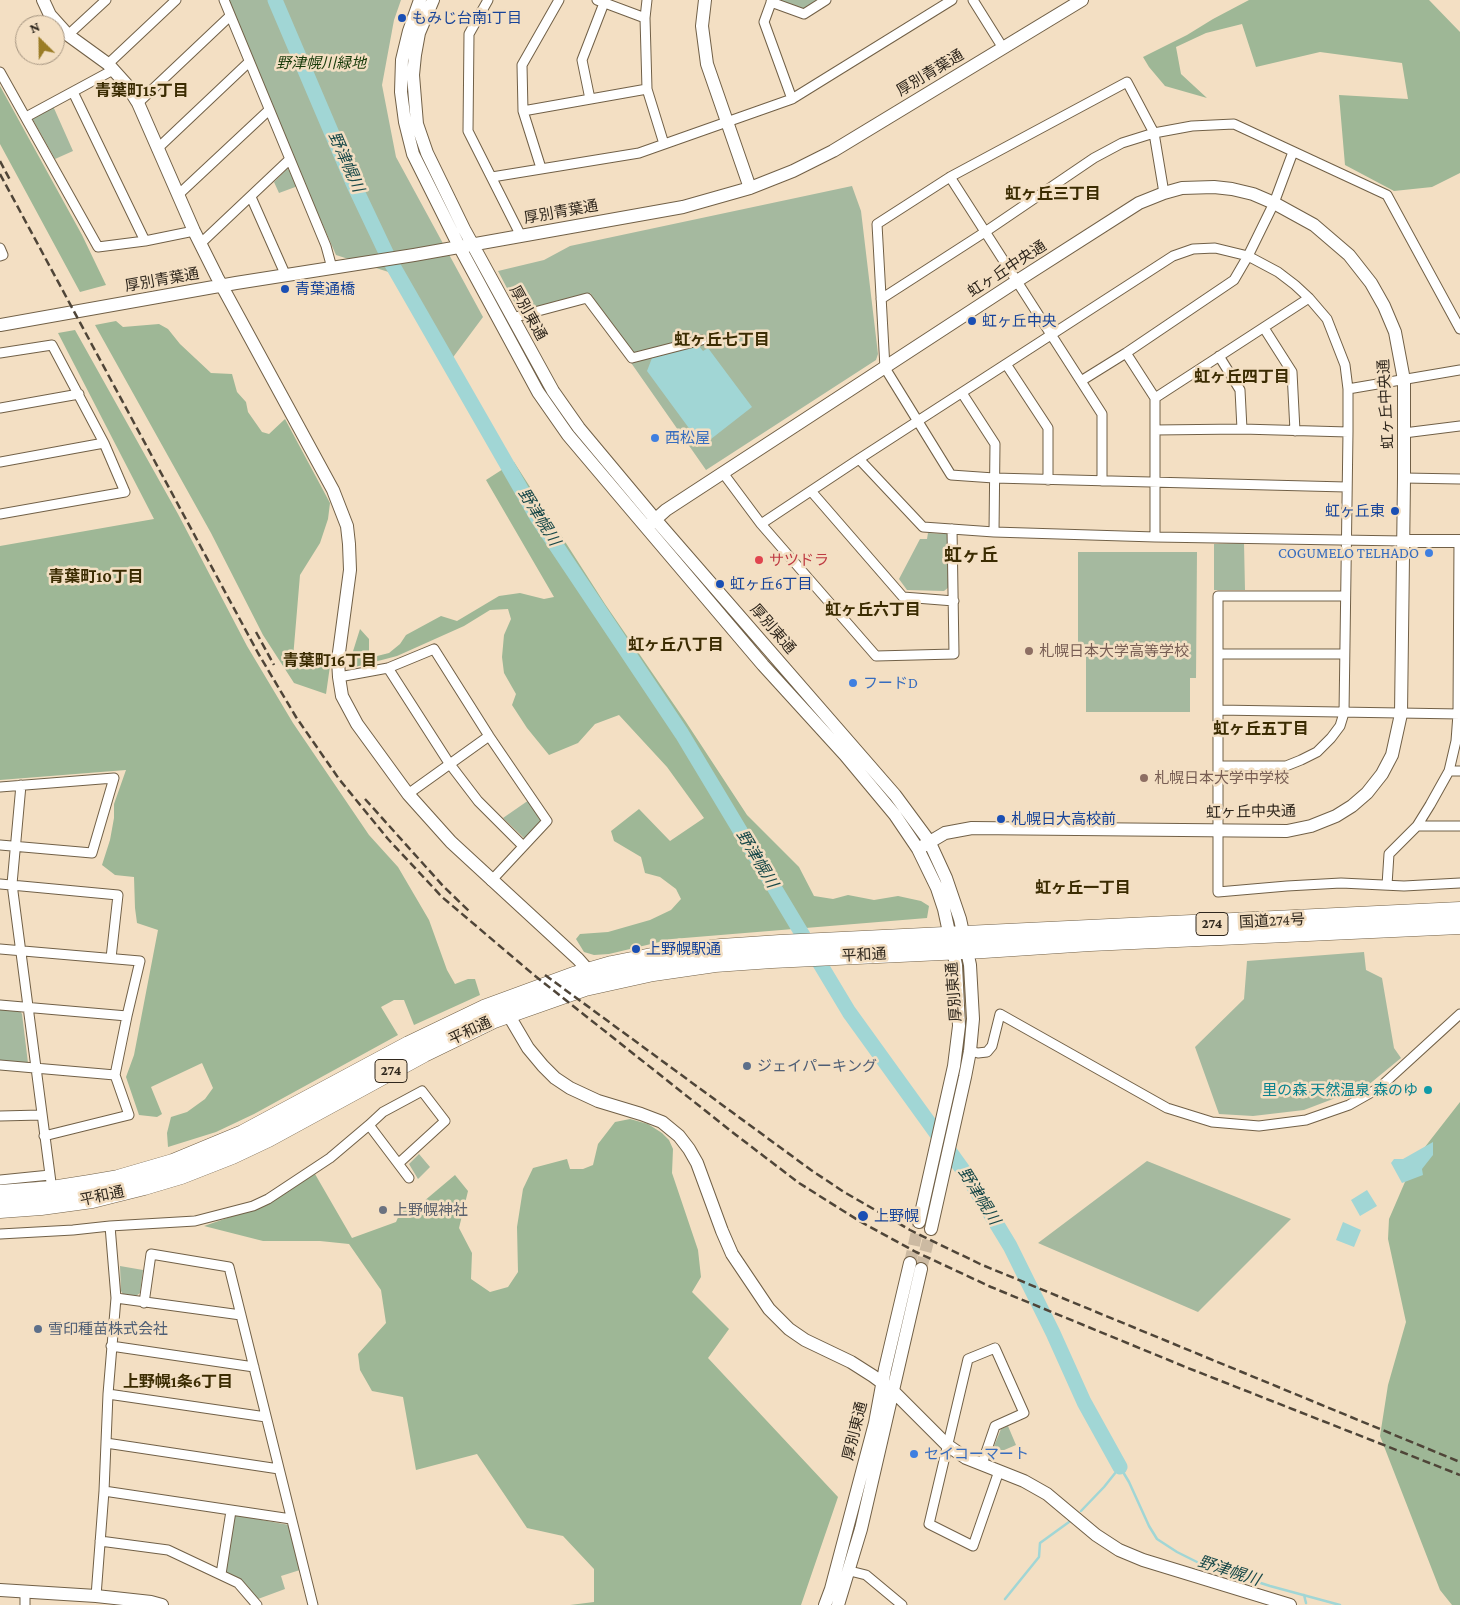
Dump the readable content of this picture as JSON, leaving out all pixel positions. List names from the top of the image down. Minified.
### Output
{"streets":{"highway":["国道274号","274","平和通"],"street":["厚別青葉通","虹ヶ丘中央通","厚別東通"]},"crossings":[["厚別青葉通","厚別東通"],["虹ヶ丘中央通","厚別東通"],["厚別東通","国道274号"],["厚別東通","平和通"],["国道274号","平和通"]],"districts":["青葉町15丁目","虹ヶ丘三丁目","虹ヶ丘七丁目","虹ヶ丘四丁目","虹ヶ丘","青葉町10丁目","虹ヶ丘六丁目","虹ヶ丘八丁目","青葉町16丁目","虹ヶ丘五丁目","虹ヶ丘一丁目","上野幌1条6丁目"],"water":["野津幌川"],"parks":["野津幌川緑地"],"places":["もみじ台南1丁目","青葉通橋","虹ヶ丘中央","西松屋","虹ヶ丘東","COGUMELO TELHADO","サツドラ","虹ヶ丘6丁目","札幌日本大学高等学校","フードD","札幌日本大学中学校","札幌日大高校前","上野幌駅通","ジェイパーキング","里の森 天然温泉 森のゆ","上野幌神社","上野幌","雪印種苗株式会社","セイコーマート"],"north":"top left"}
